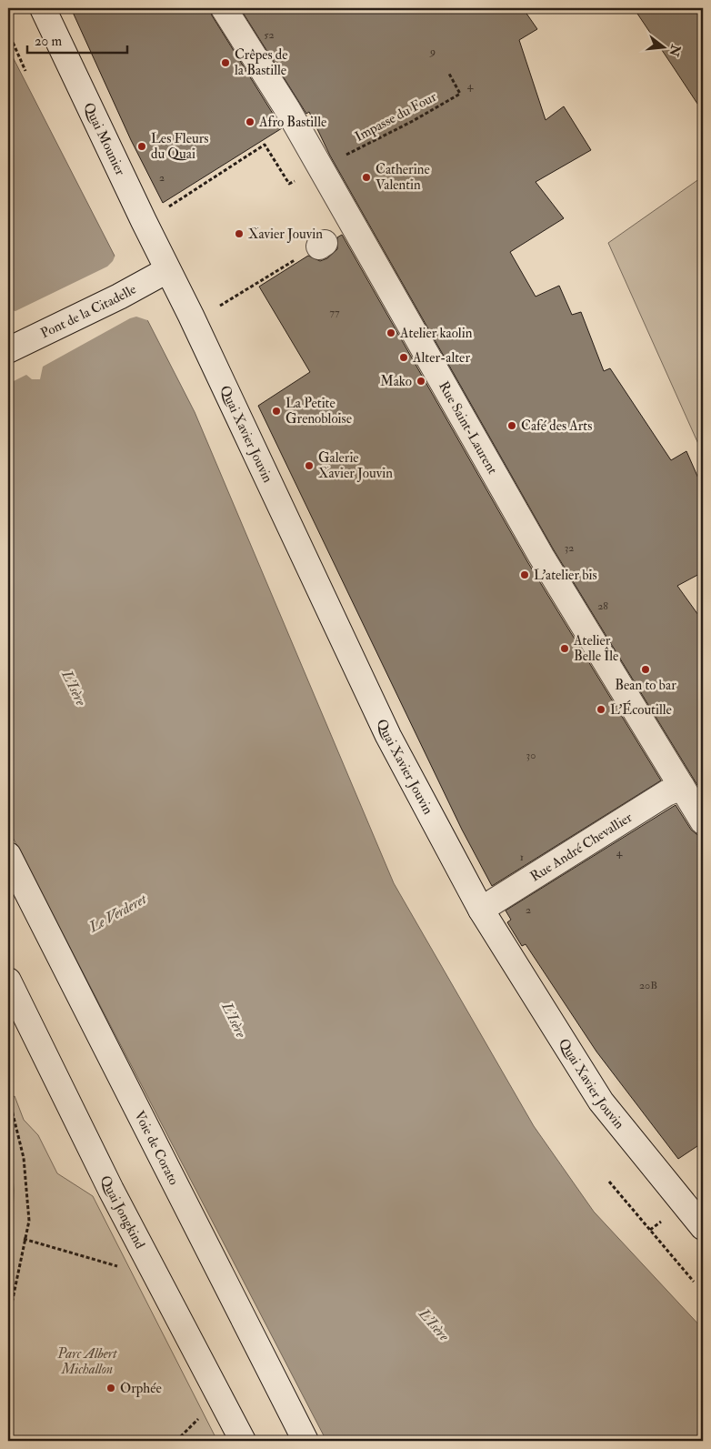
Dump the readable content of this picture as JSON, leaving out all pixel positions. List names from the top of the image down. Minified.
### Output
{"streets":{"main road":["Quai Mounier","Pont de la Citadelle","Rue Saint-Laurent","Quai Xavier Jouvin","Rue André Chevallier","Voie de Corato","Quai Jongkind"],"path":["Impasse du Four"]},"crossings":[["Impasse du Four","Rue Saint-Laurent"],["Quai Mounier","Pont de la Citadelle"],["Quai Mounier","Quai Xavier Jouvin"],["Pont de la Citadelle","Quai Xavier Jouvin"],["Rue Saint-Laurent","Rue André Chevallier"],["Quai Xavier Jouvin","Rue André Chevallier"]],"water":["L'Isère","Le Verderet"],"parks":["Parc Albert Michallon"],"places":["Crêpes de la Bastille","Afro Bastille","Les Fleurs du Quai","Catherine Valentin","Xavier Jouvin","Atelier kaolin","Alter-alter","Mako","La Petite Grenobloise","Café des Arts","Galerie Xavier Jouvin","L'atelier bis","Atelier Belle Île","Bean to bar","L'Écoutille","Orphée"],"house_numbers":["52","9","4","2","77","32","28","30","4","1","2","20B"],"scale_bar":"20 m","north":"right"}
